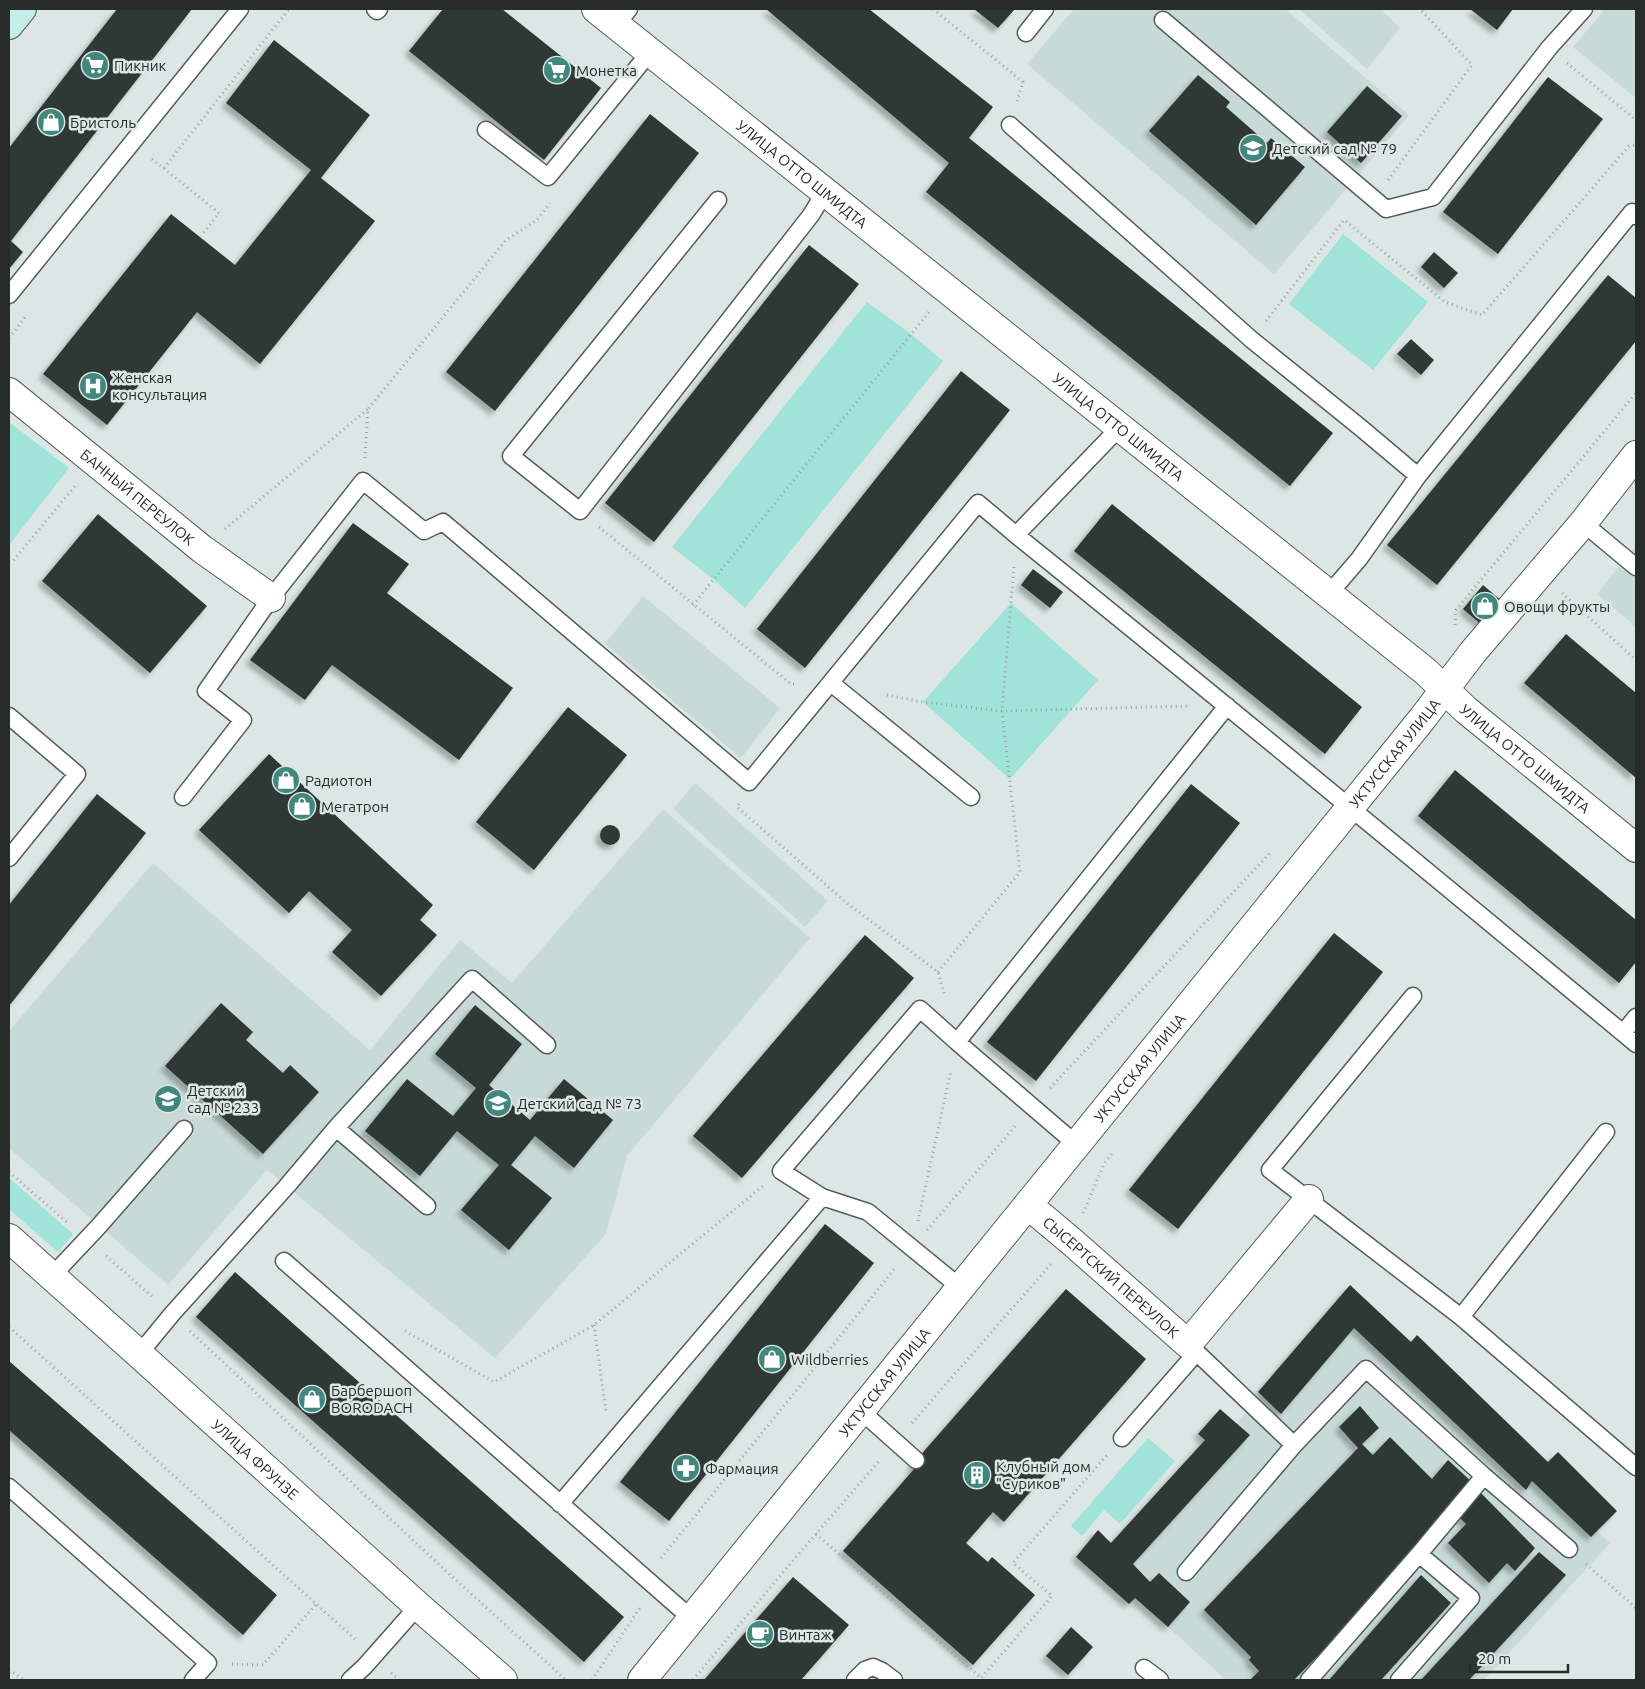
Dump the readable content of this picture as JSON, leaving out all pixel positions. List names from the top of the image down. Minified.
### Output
{"streets":{"street":["УЛИЦА ОТТО ШМИДТА","БАННЫЙ ПЕРЕУЛОК","УКТУССКАЯ УЛИЦА","СЫСЕРТСКИЙ ПЕРЕУЛОК","УЛИЦА ФРУНЗЕ"]},"crossings":[["УЛИЦА ОТТО ШМИДТА","УКТУССКАЯ УЛИЦА"],["УКТУССКАЯ УЛИЦА","СЫСЕРТСКИЙ ПЕРЕУЛОК"]],"places":{"supermarket":["Пикник","Монетка"],"shop":["Бристоль","Овощи фрукты","Радиотон","Мегатрон","Wildberries","Барбершоп BORODACH"],"school or university":["Детский сад № 79","Детский сад № 233","Детский сад № 73"],"hospital":["Женская консультация"],"pharmacy":["Фармация"],"building":["Клубный дом \"Суриков\""],"cafe":["Винтаж"]},"scale_bar":"20 m"}
